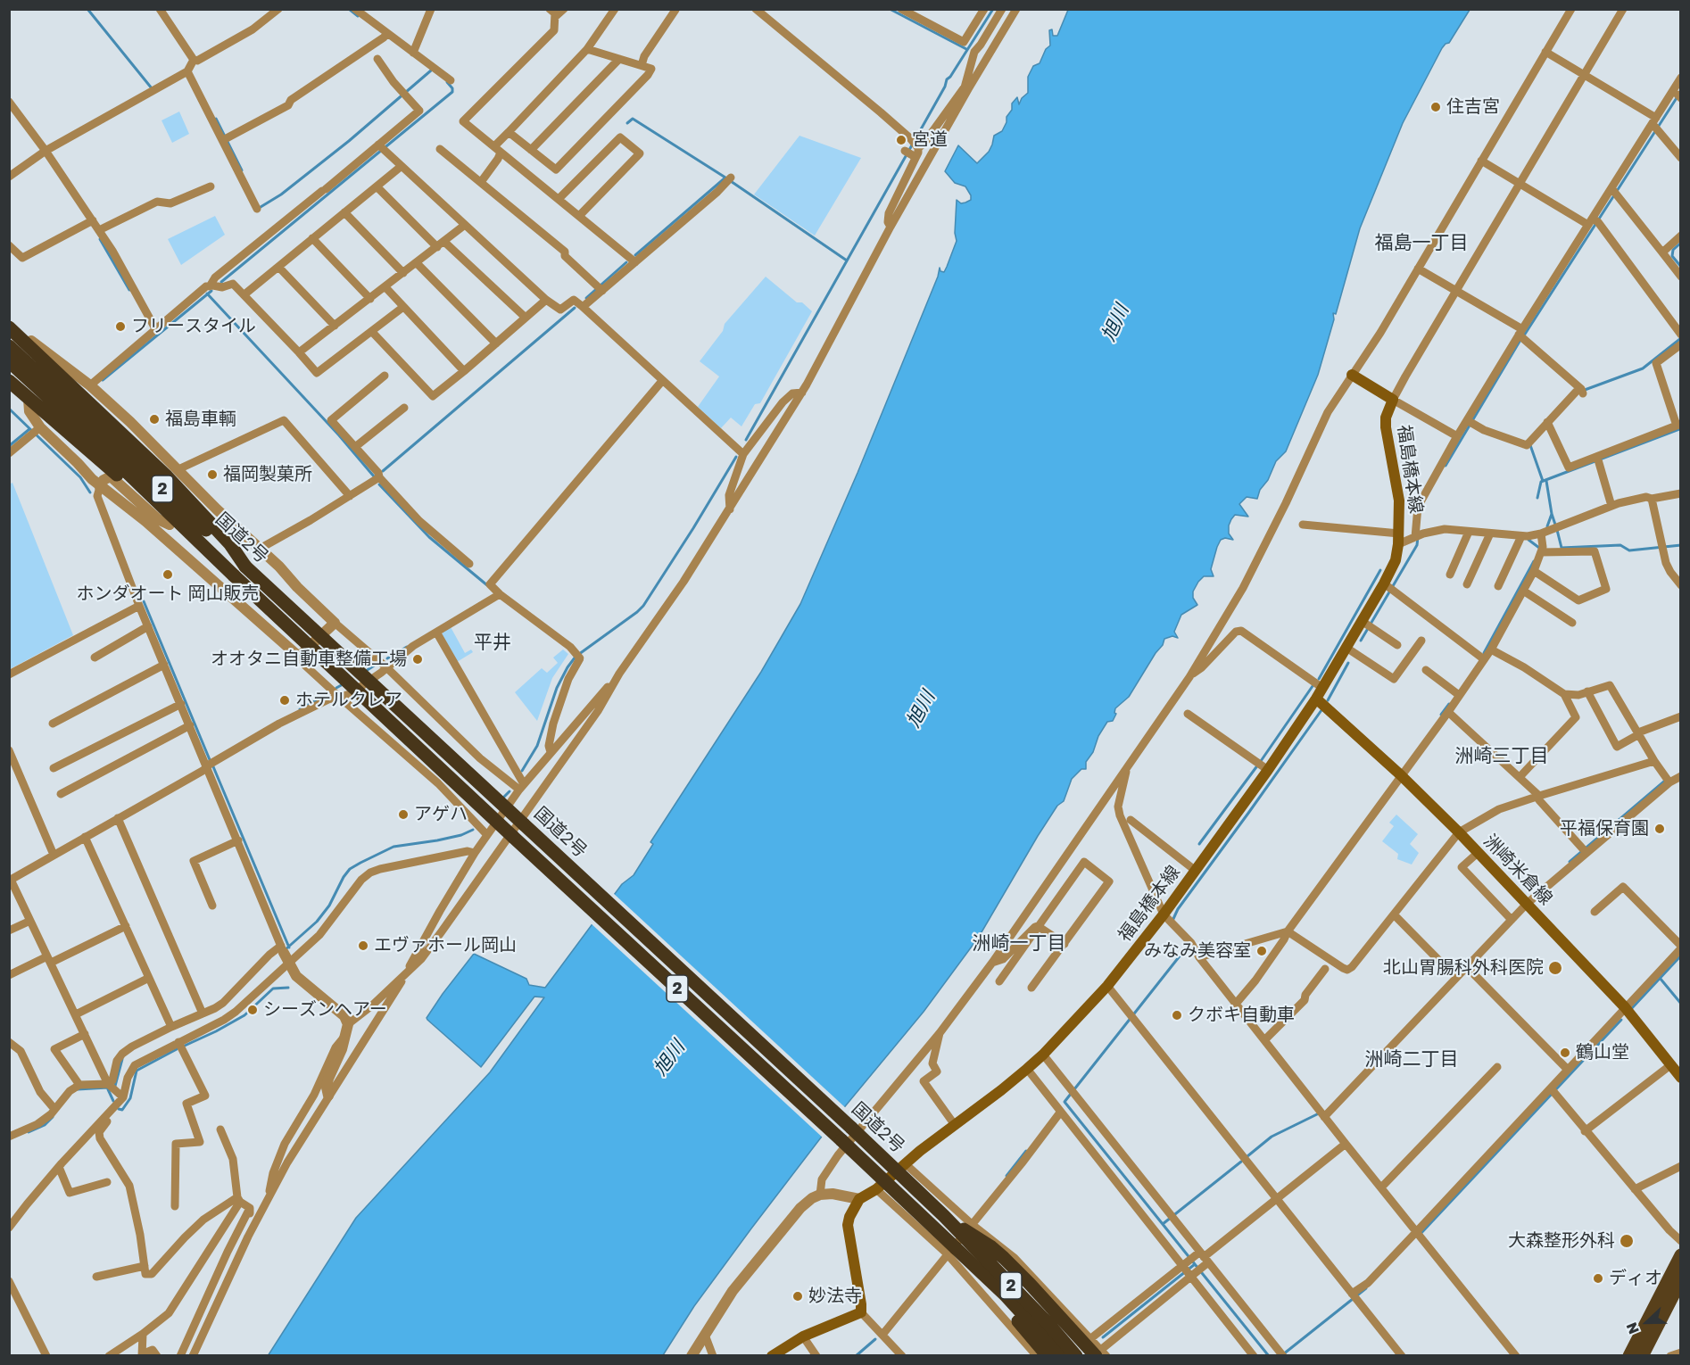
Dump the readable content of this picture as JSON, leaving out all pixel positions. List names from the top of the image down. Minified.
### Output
{"streets":{"highway":["2","国道2号"],"main road":["福島橋本線","洲崎米倉線"]},"crossings":[["福島橋本線","洲崎米倉線"]],"districts":["福島一丁目","平井","洲崎三丁目","洲崎一丁目","洲崎二丁目"],"water":["旭川"],"places":["住吉宮","宮道","フリースタイル","福島車輌","福岡製菓所","ホンダオート 岡山販売","オオタニ自動車整備工場","ホテルクレア","アゲハ","平福保育園","エヴァホール岡山","みなみ美容室","北山胃腸科外科医院","シーズンヘアー","クボキ自動車","鶴山堂","大森整形外科","ディオ","妙法寺"],"north":"left"}
